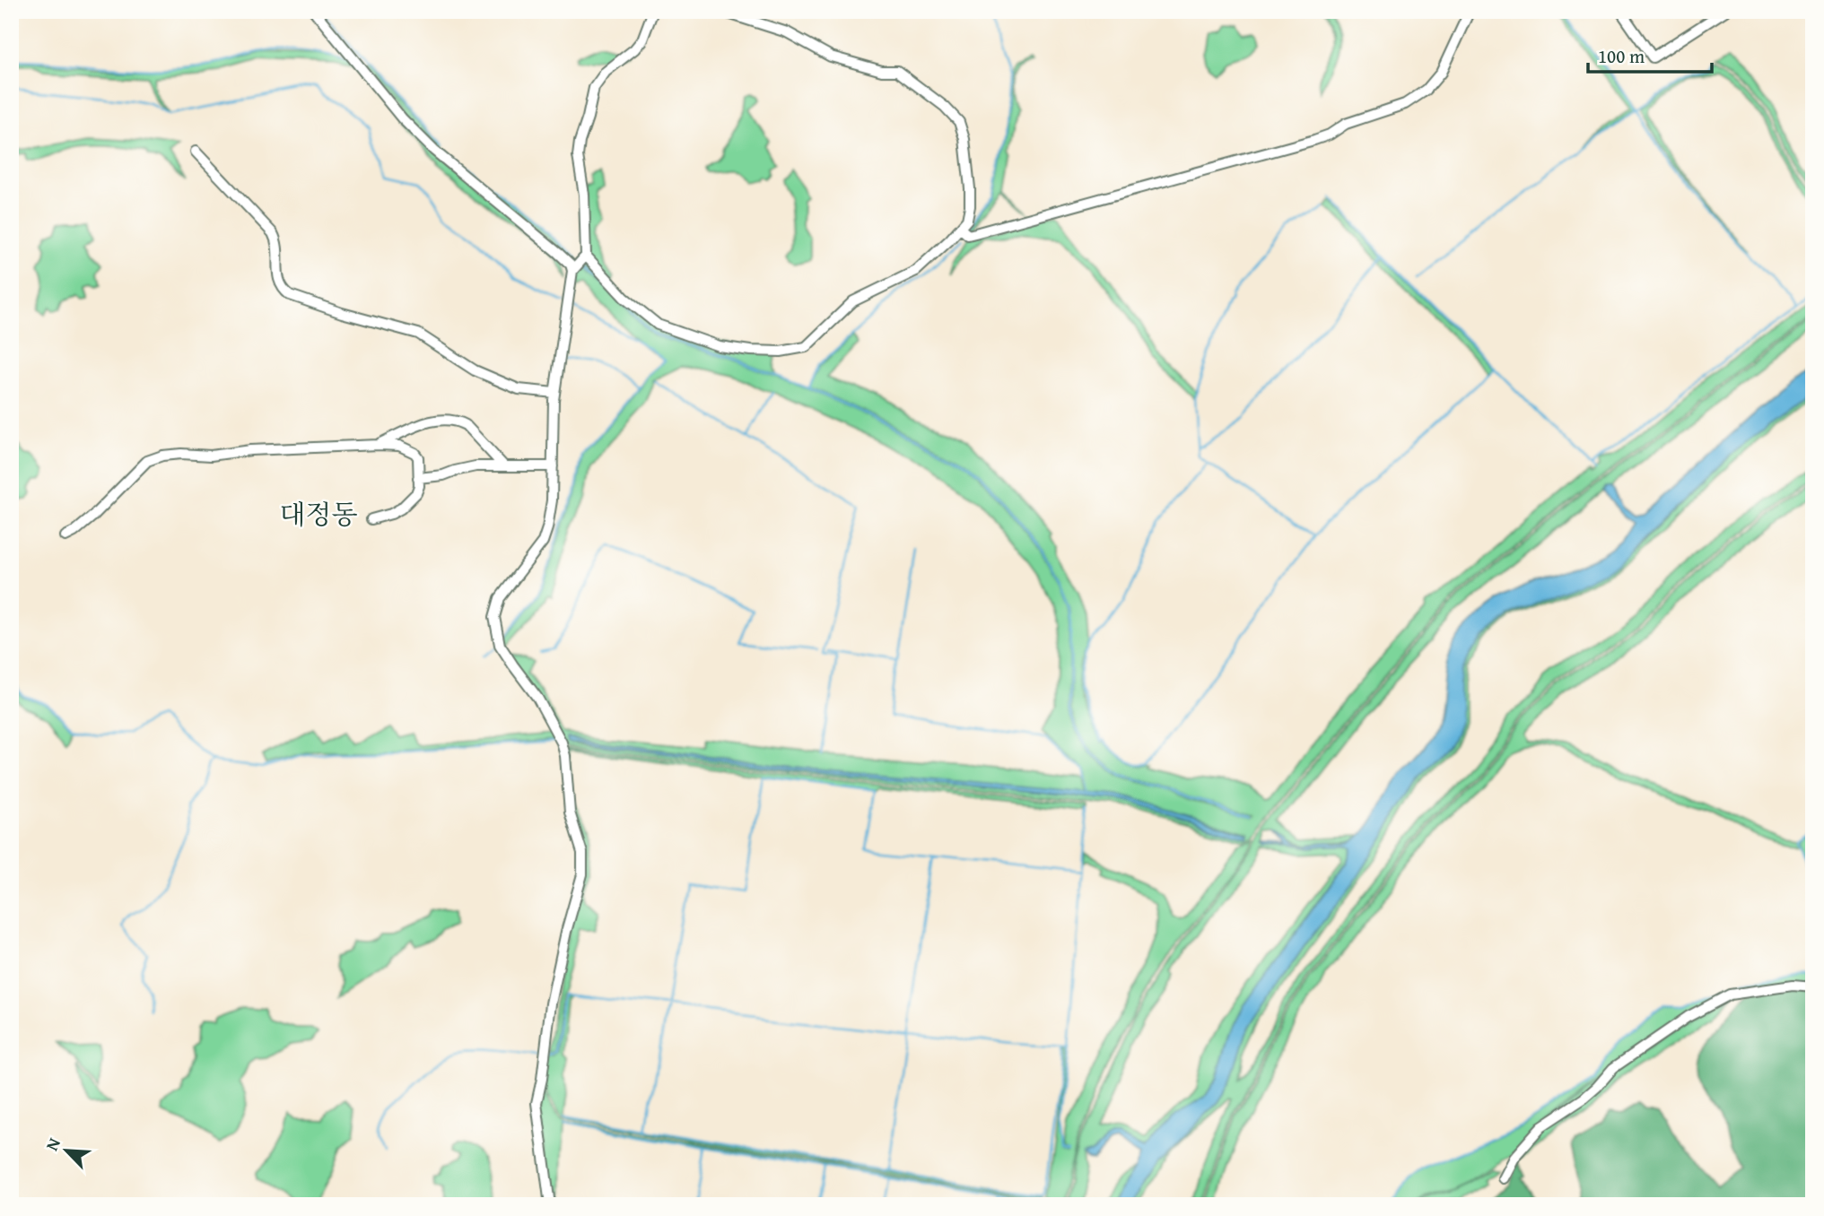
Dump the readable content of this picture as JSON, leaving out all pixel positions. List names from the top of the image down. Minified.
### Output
{"districts":["대정동"],"scale_bar":"100 m","north":"top left"}
